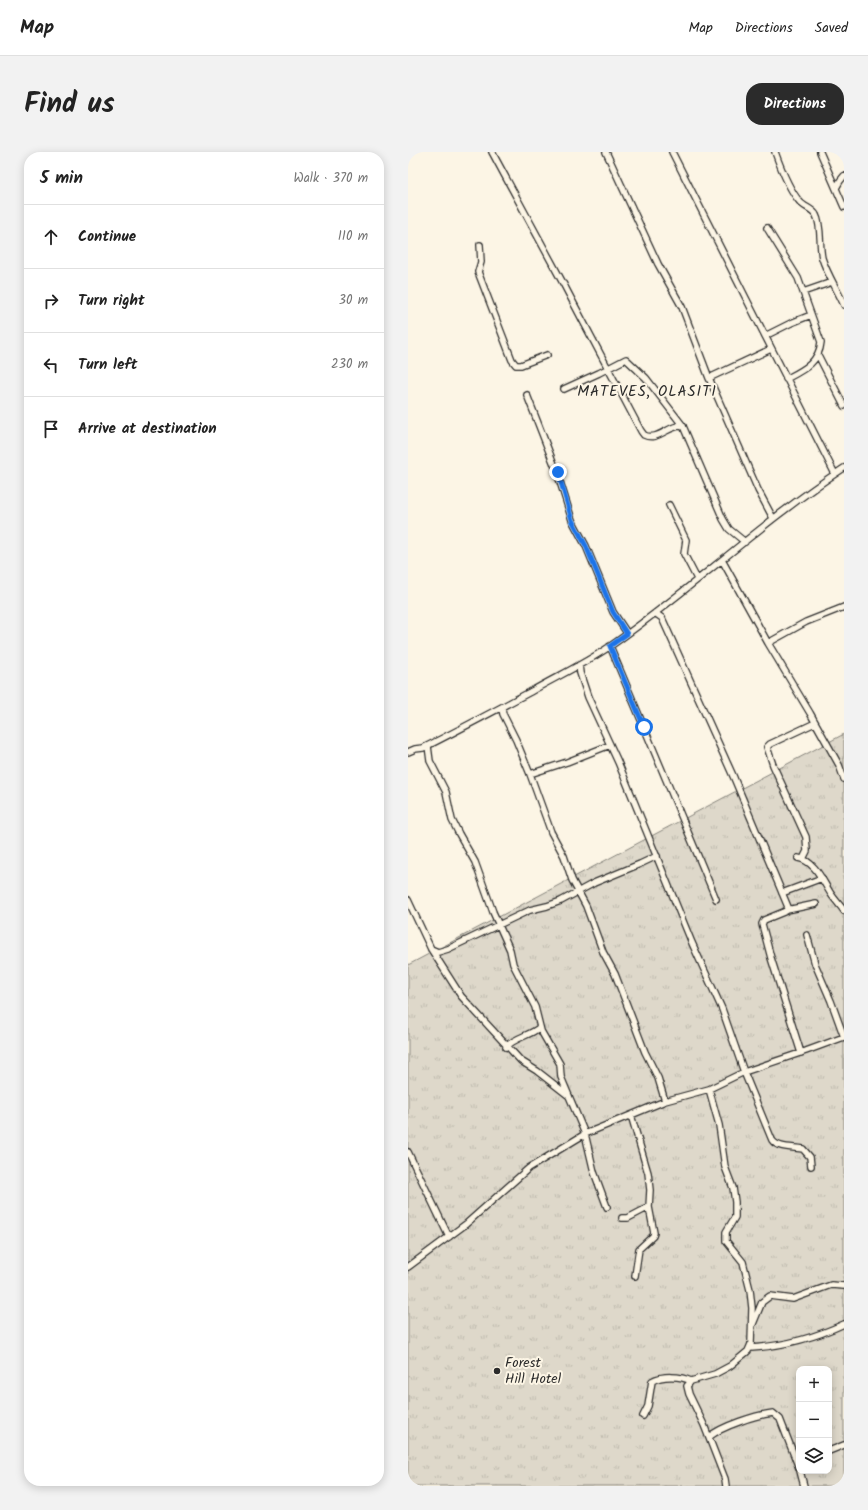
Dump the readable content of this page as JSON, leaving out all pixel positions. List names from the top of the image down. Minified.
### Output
{"districts":["MATEVES, OLASITI"],"places":["Forest Hill Hotel"],"page":{"header":"Map","nav":["Map","Directions","Saved"],"title":"Find us","buttons":"Directions","heading":["5 min","Walk · 370 m"],"list":[["Continue","110 m"],["Turn right","30 m"],["Turn left","230 m"],"Arrive at destination"],"map_buttons":["+","−"]}}
